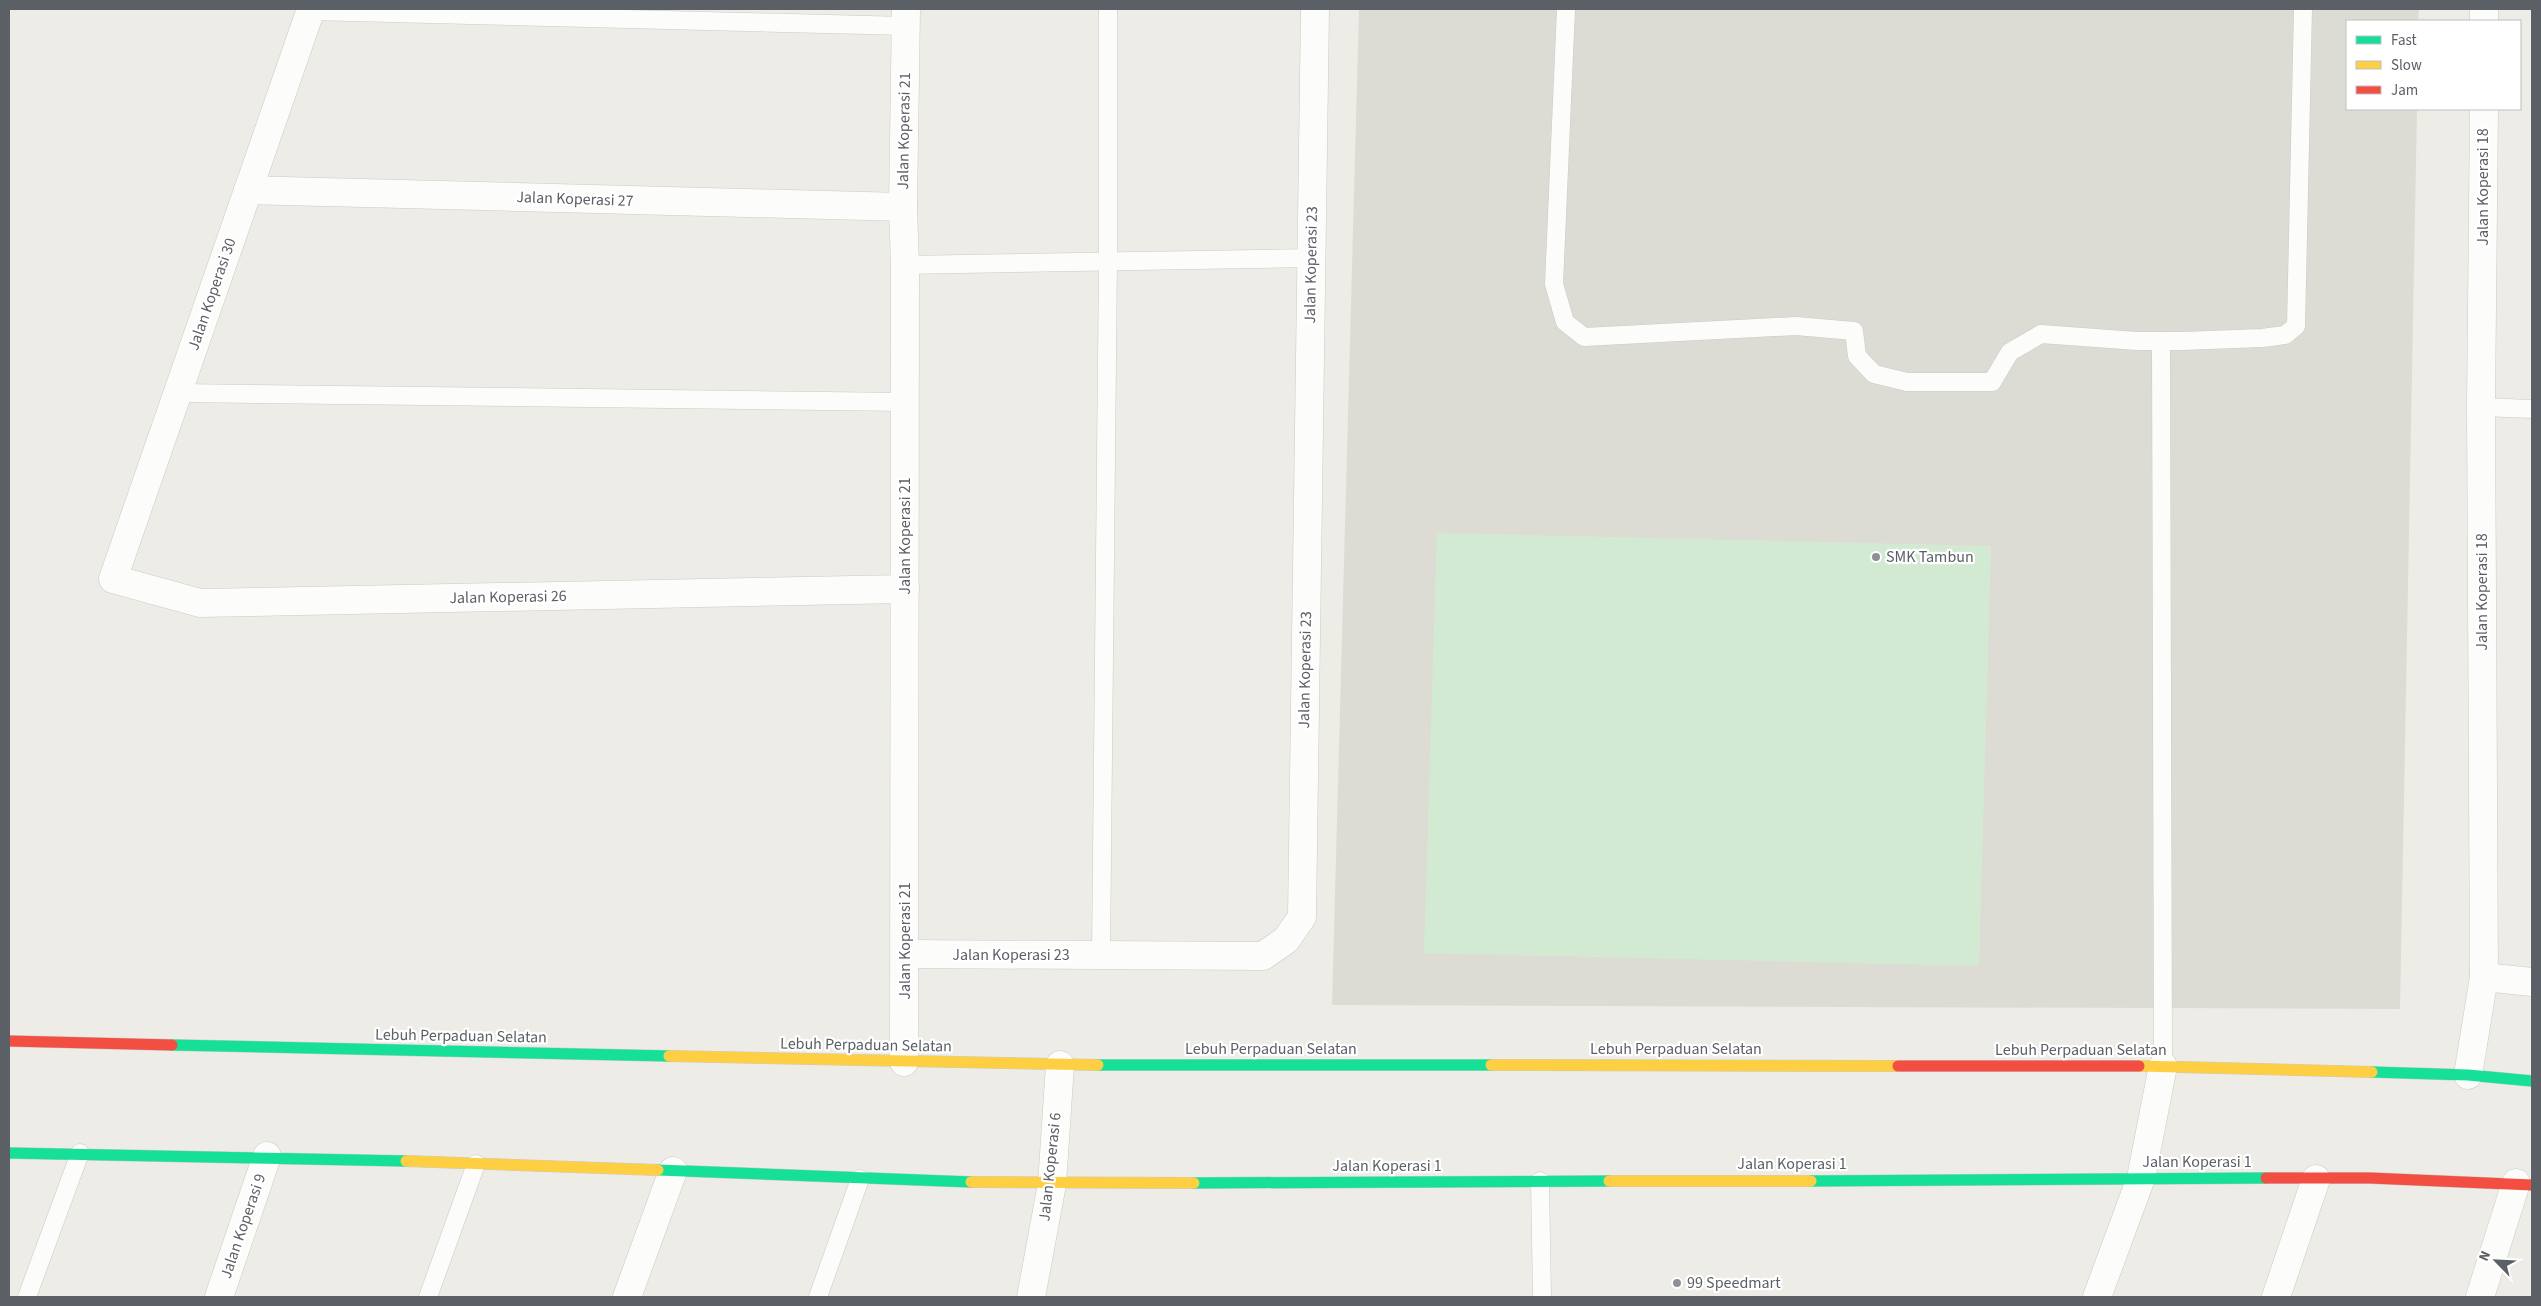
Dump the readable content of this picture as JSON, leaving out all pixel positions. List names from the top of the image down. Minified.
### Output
{"streets":{"street":["Jalan Koperasi 21","Jalan Koperasi 18","Jalan Koperasi 27","Jalan Koperasi 23","Jalan Koperasi 30","Jalan Koperasi 26","Lebuh Perpaduan Selatan","Jalan Koperasi 1","Jalan Koperasi 6","Jalan Koperasi 9"]},"crossings":[["Jalan Koperasi 21","Jalan Koperasi 27"],["Jalan Koperasi 21","Jalan Koperasi 23"],["Jalan Koperasi 21","Jalan Koperasi 26"],["Jalan Koperasi 21","Lebuh Perpaduan Selatan"],["Jalan Koperasi 18","Lebuh Perpaduan Selatan"],["Jalan Koperasi 27","Jalan Koperasi 30"],["Jalan Koperasi 30","Jalan Koperasi 26"],["Lebuh Perpaduan Selatan","Jalan Koperasi 6"],["Jalan Koperasi 1","Jalan Koperasi 6"],["Jalan Koperasi 1","Jalan Koperasi 9"]],"places":["SMK Tambun","99 Speedmart"],"legend":["Fast","Slow","Jam"],"north":"top left"}
